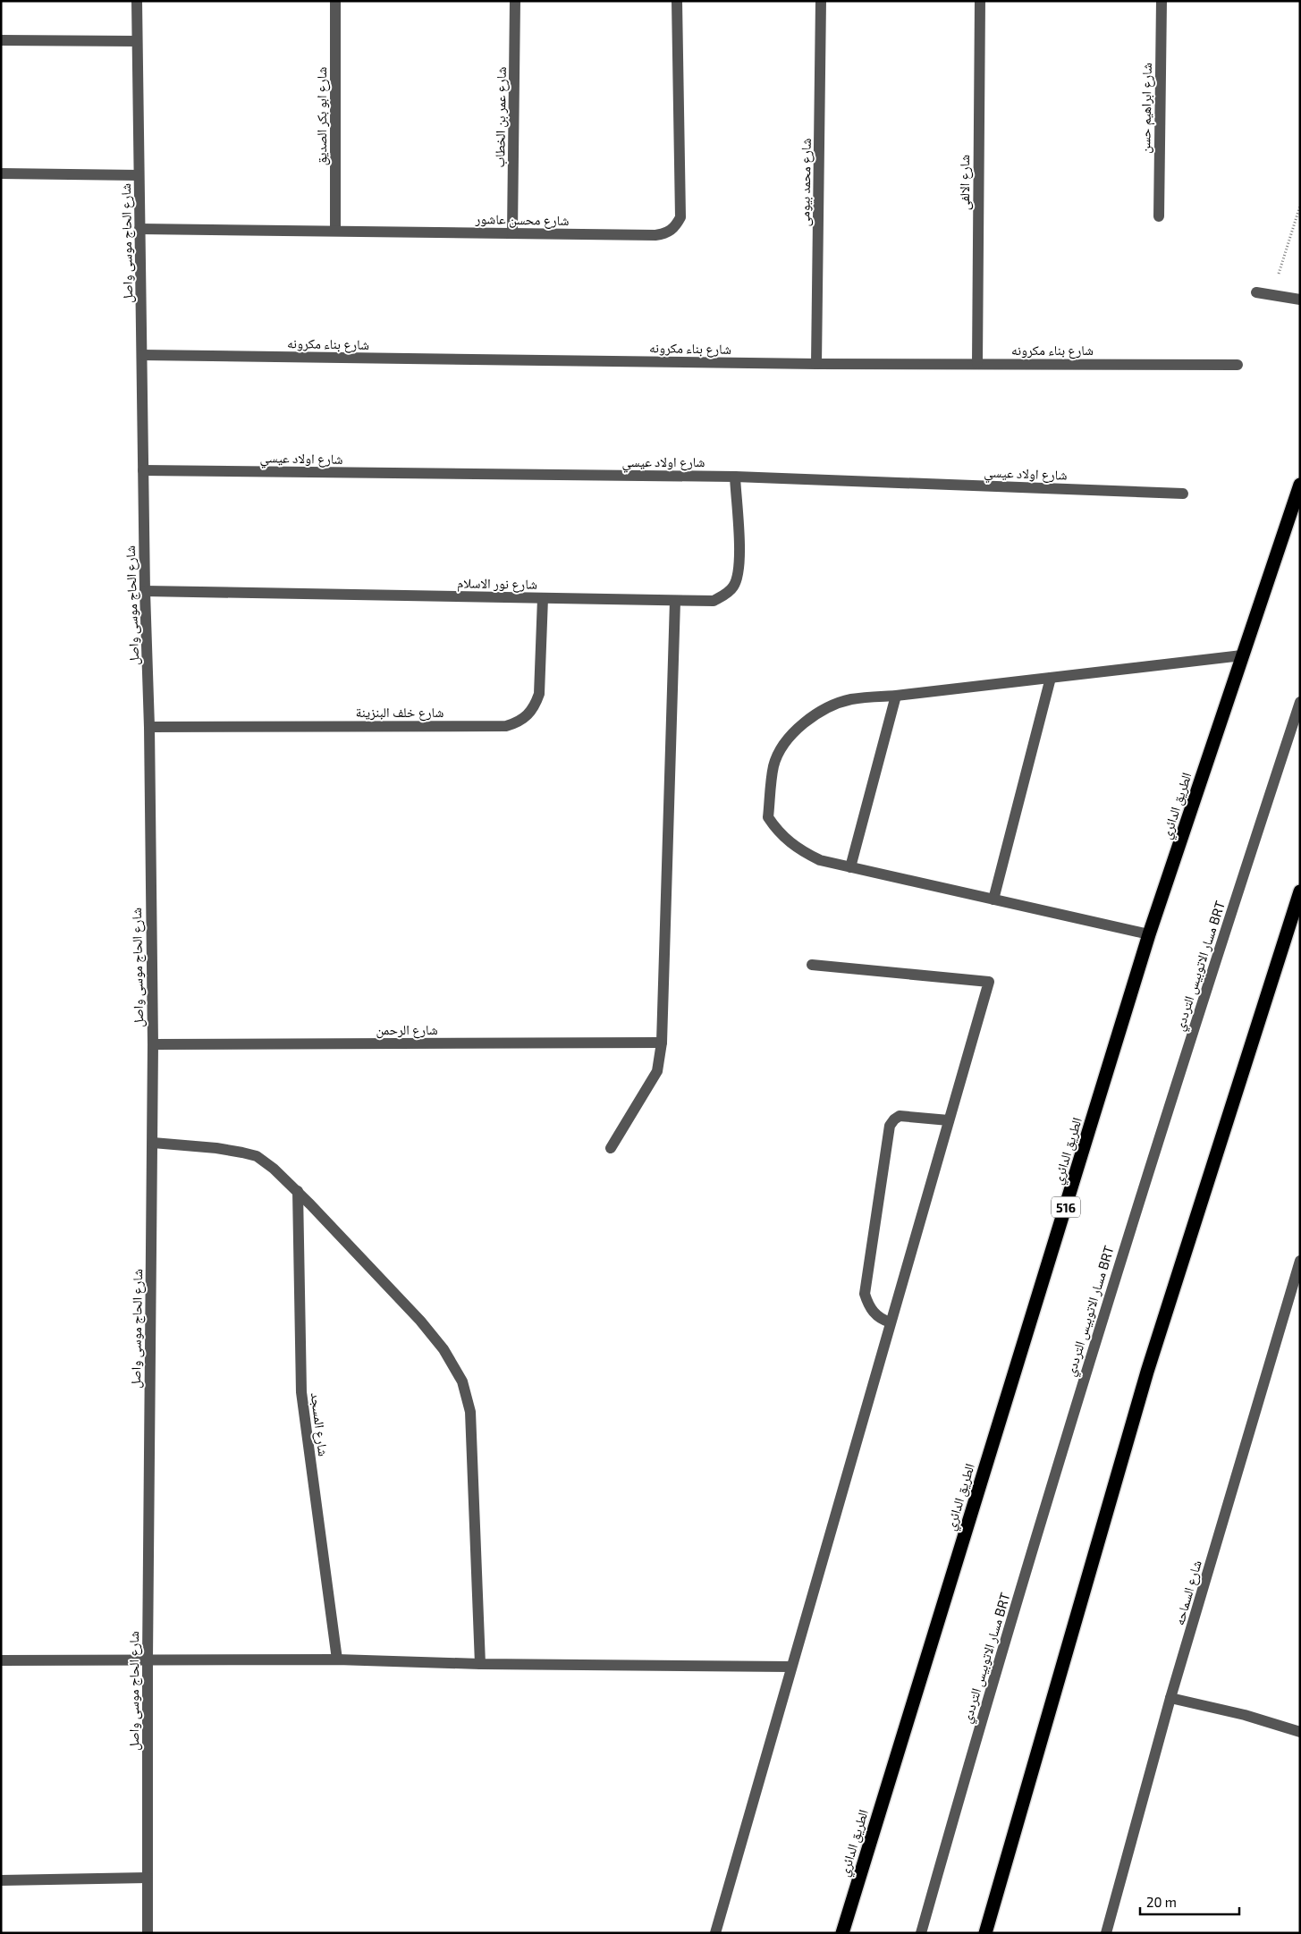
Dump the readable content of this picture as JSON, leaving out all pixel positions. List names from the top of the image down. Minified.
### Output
{"streets":{"highway":["الطريق الدائري","516"],"street":["شارع ابراهيم حسن","شارع ابو بكر الصديق","شارع عمر بن الخطاب","شارع محمد بيومى","شارع الالفى","شارع محسن عاشور","شارع الحاج موسى واصل","شارع بناء مكرونه","شارع اولاد عيسي","شارع نور الاسلام","شارع خلف البنزينة","مسار الاتوبيس الترددي BRT","شارع الرحمن","شارع المسجد","شارع السماحه"]},"crossings":[["شارع ابو بكر الصديق","شارع محسن عاشور"],["شارع عمر بن الخطاب","شارع محسن عاشور"],["شارع محمد بيومى","شارع بناء مكرونه"],["شارع الالفى","شارع بناء مكرونه"],["شارع محسن عاشور","شارع الحاج موسى واصل"],["شارع الحاج موسى واصل","شارع بناء مكرونه"],["شارع الحاج موسى واصل","شارع اولاد عيسي"],["شارع الحاج موسى واصل","شارع نور الاسلام"],["شارع الحاج موسى واصل","شارع خلف البنزينة"],["شارع الحاج موسى واصل","شارع الرحمن"],["شارع اولاد عيسي","شارع نور الاسلام"],["شارع نور الاسلام","شارع خلف البنزينة"]],"scale_bar":"20 m"}
